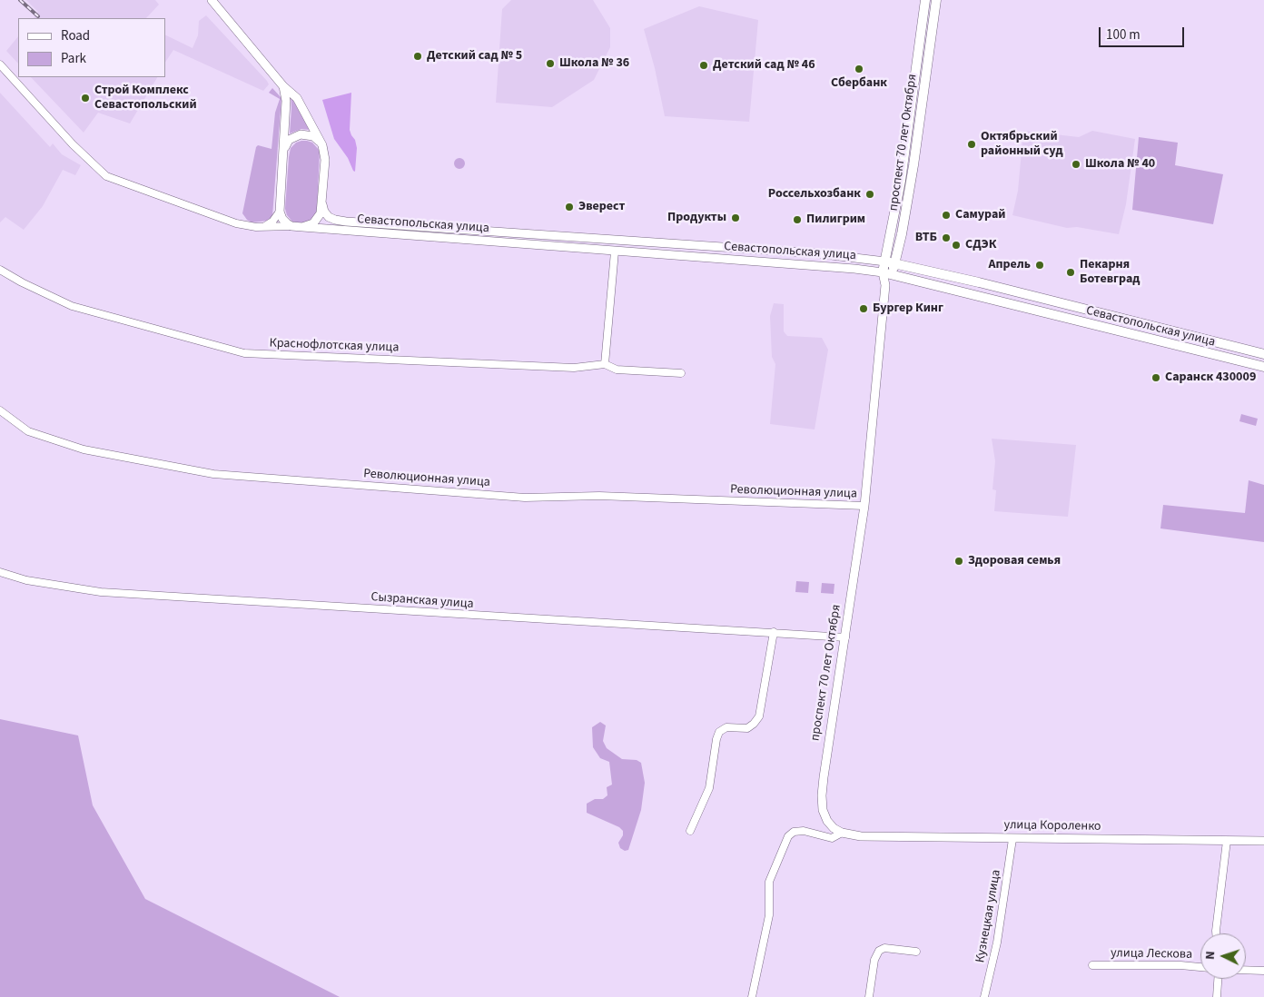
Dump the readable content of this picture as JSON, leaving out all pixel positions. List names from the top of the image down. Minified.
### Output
{"streets":{"main road":["проспект 70 лет Октября","Севастопольская улица"],"street":["Краснофлотская улица","Революционная улица","Сызранская улица","улица Короленко","Кузнецкая улица","улица Лескова"]},"crossings":[["проспект 70 лет Октября","Севастопольская улица"],["проспект 70 лет Октября","Революционная улица"],["проспект 70 лет Октября","Сызранская улица"],["проспект 70 лет Октября","улица Короленко"],["улица Короленко","Кузнецкая улица"]],"places":["Детский сад № 5","Школа № 36","Детский сад № 46","Сбербанк","Строй Комплекс Севастопольский","Октябрьский районный суд","Школа № 40","Россельхозбанк","Эверест","Самурай","Продукты","Пилигрим","ВТБ","СДЭК","Апрель","Пекарня Ботевград","Бургер Кинг","Саранск 430009","Здоровая семья"],"legend":["Road","Park"],"scale_bar":"100 m","north":"left"}
